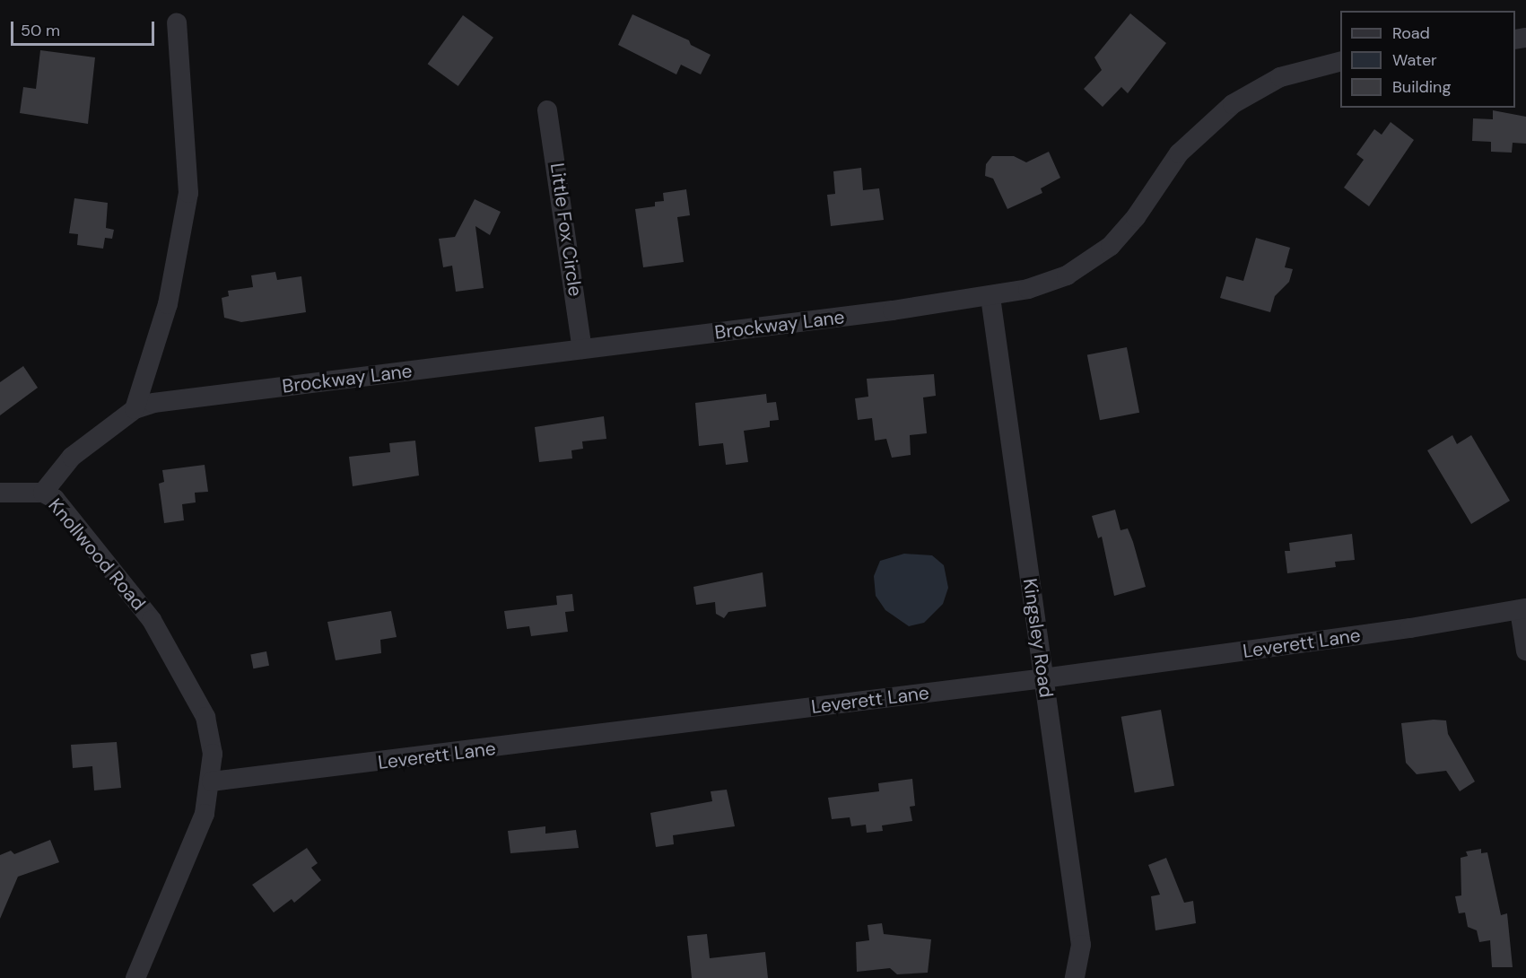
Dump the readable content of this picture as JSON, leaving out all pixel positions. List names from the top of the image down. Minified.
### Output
{"streets":{"street":["Little Fox Circle","Brockway Lane","Knollwood Road","Kingsley Road","Leverett Lane"]},"crossings":[["Little Fox Circle","Brockway Lane"],["Brockway Lane","Knollwood Road"],["Brockway Lane","Kingsley Road"],["Knollwood Road","Leverett Lane"],["Kingsley Road","Leverett Lane"]],"legend":["Road","Water","Building"],"scale_bar":"50 m"}
